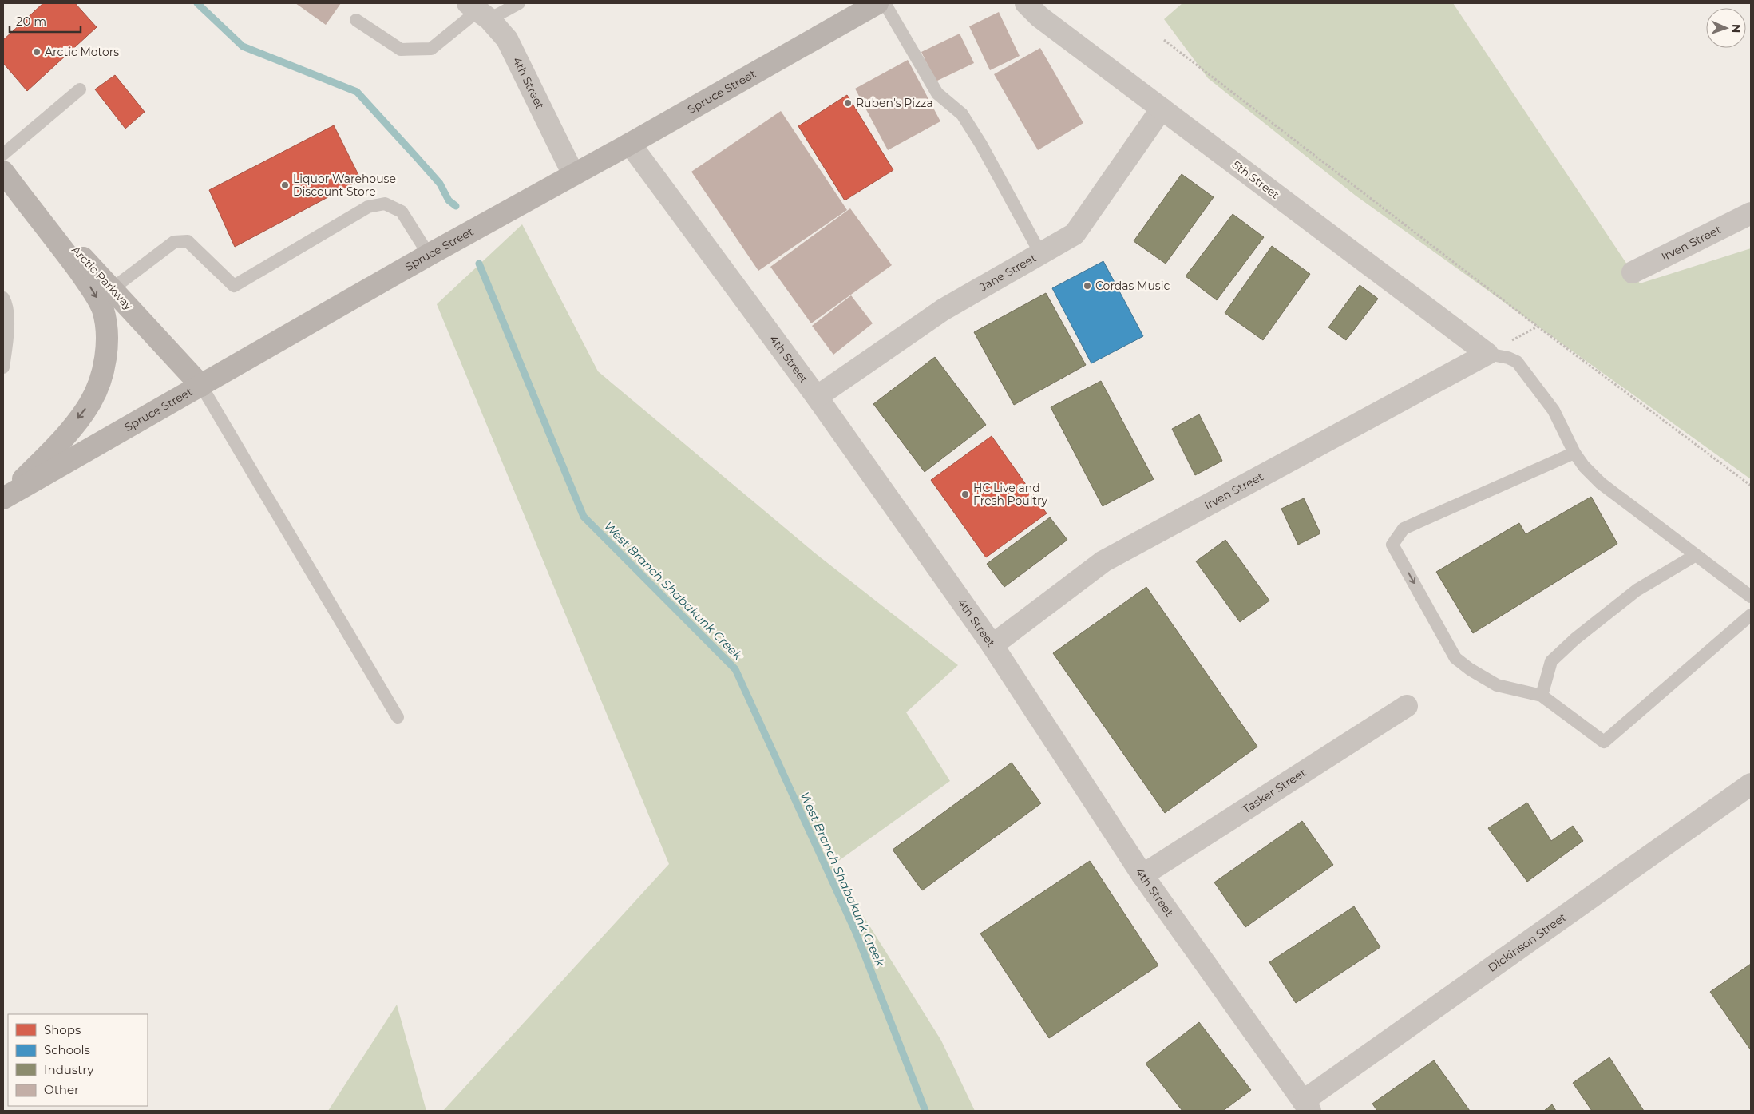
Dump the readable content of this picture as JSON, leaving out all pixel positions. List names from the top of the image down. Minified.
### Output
{"streets":{"street":["4th Street","Spruce Street","5th Street","Irven Street","Jane Street","Arctic Parkway","Tasker Street","Dickinson Street"]},"crossings":[["4th Street","Spruce Street"],["4th Street","Irven Street"],["4th Street","Jane Street"],["4th Street","Tasker Street"],["4th Street","Dickinson Street"],["Spruce Street","Arctic Parkway"],["5th Street","Irven Street"],["5th Street","Jane Street"]],"water":["West Branch Shabakunk Creek"],"places":["Arctic Motors","Ruben's Pizza","Liquor Warehouse Discount Store","Cordas Music","HC Live and Fresh Poultry"],"legend":["Shops","Schools","Industry","Other"],"scale_bar":"20 m","north":"right"}
